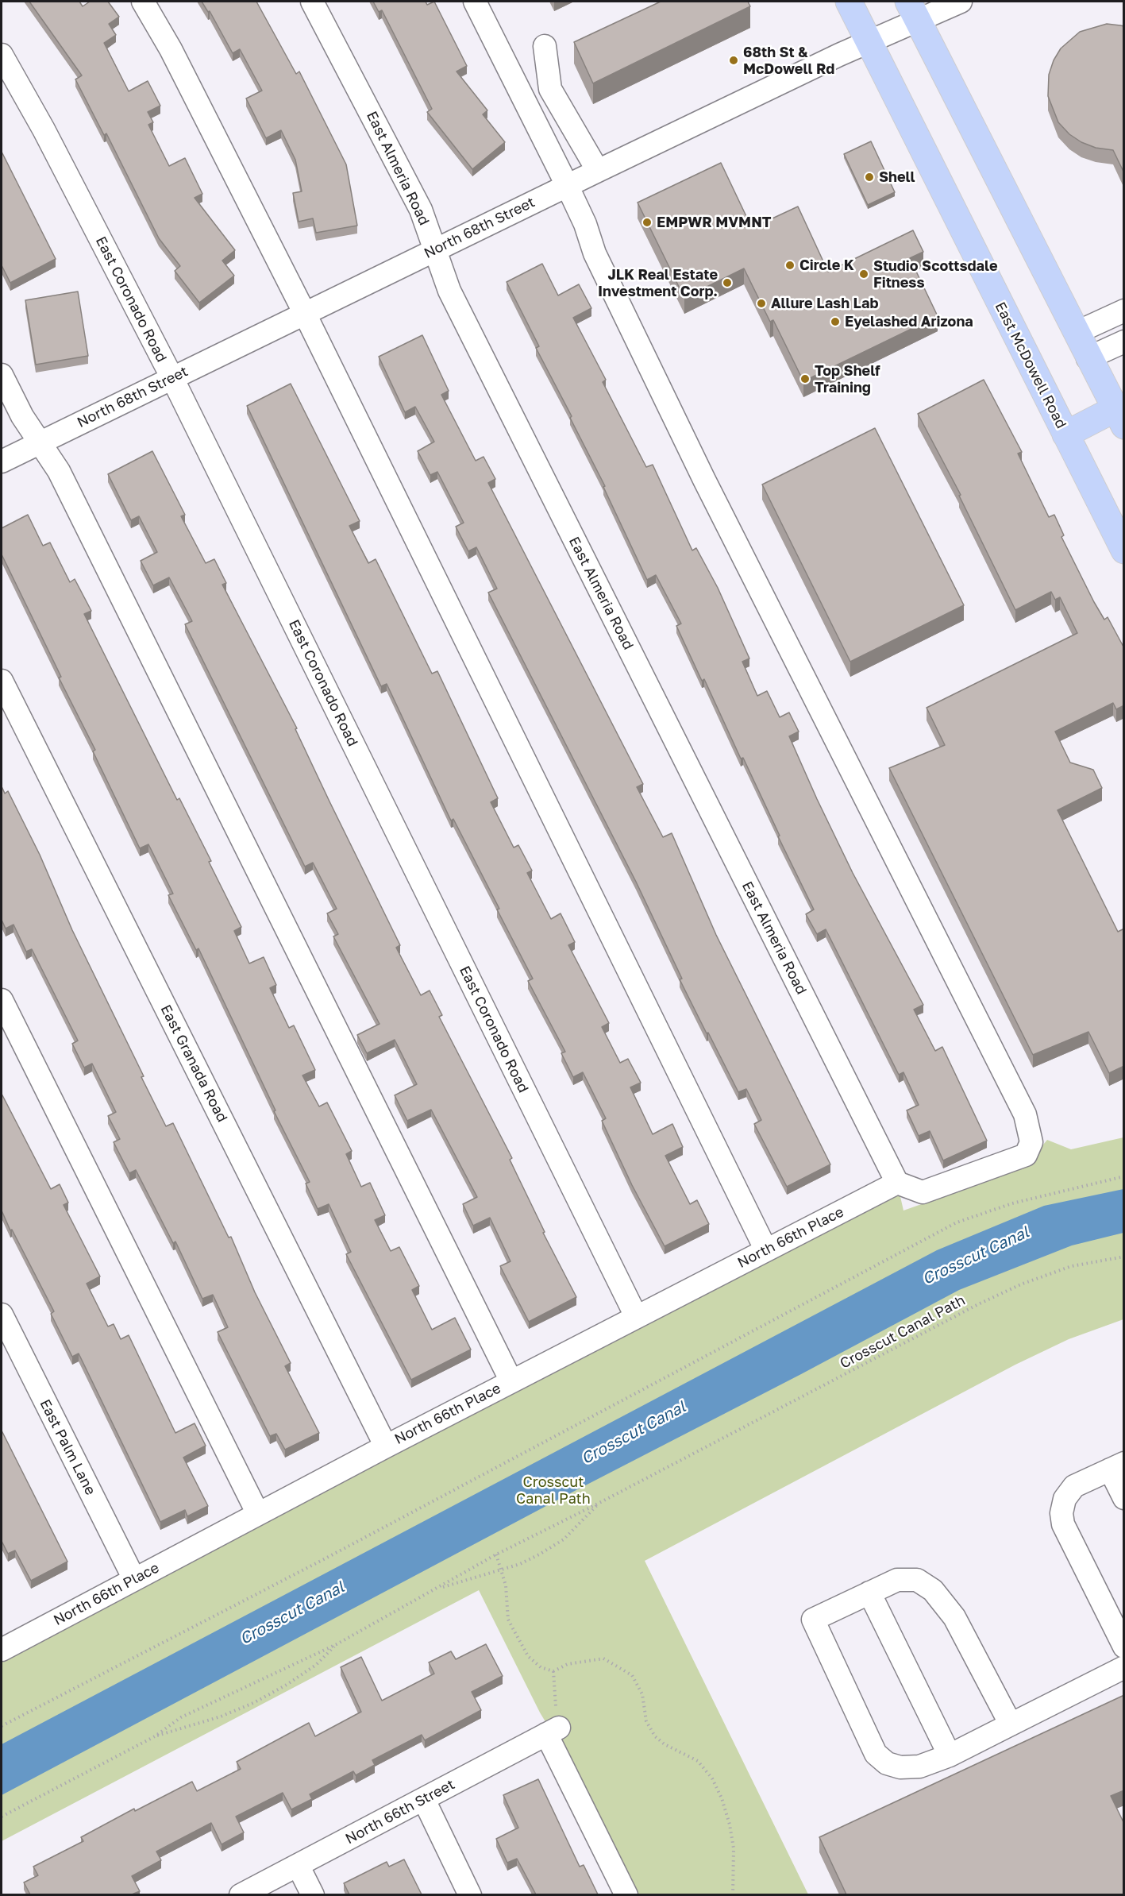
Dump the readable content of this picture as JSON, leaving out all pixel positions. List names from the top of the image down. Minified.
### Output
{"streets":{"main road":["East McDowell Road"],"street":["East Almeria Road","North 68th Street","East Coronado Road","East Granada Road","North 66th Place","East Palm Lane","North 66th Street"],"path":["Crosscut Canal Path"]},"crossings":[["East Almeria Road","North 68th Street"],["East Almeria Road","North 66th Place"],["North 68th Street","East Coronado Road"],["North 68th Street","East McDowell Road"],["East Coronado Road","North 66th Place"],["East Granada Road","North 66th Place"],["North 66th Place","East Palm Lane"]],"water":["Crosscut Canal"],"parks":["Crosscut Canal Path"],"places":["68th St & McDowell Rd","Shell","EMPWR MVMNT","Circle K","Studio Scottsdale Fitness","JLK Real Estate Investment Corp.","Allure Lash Lab","Eyelashed Arizona","Top Shelf Training"]}
